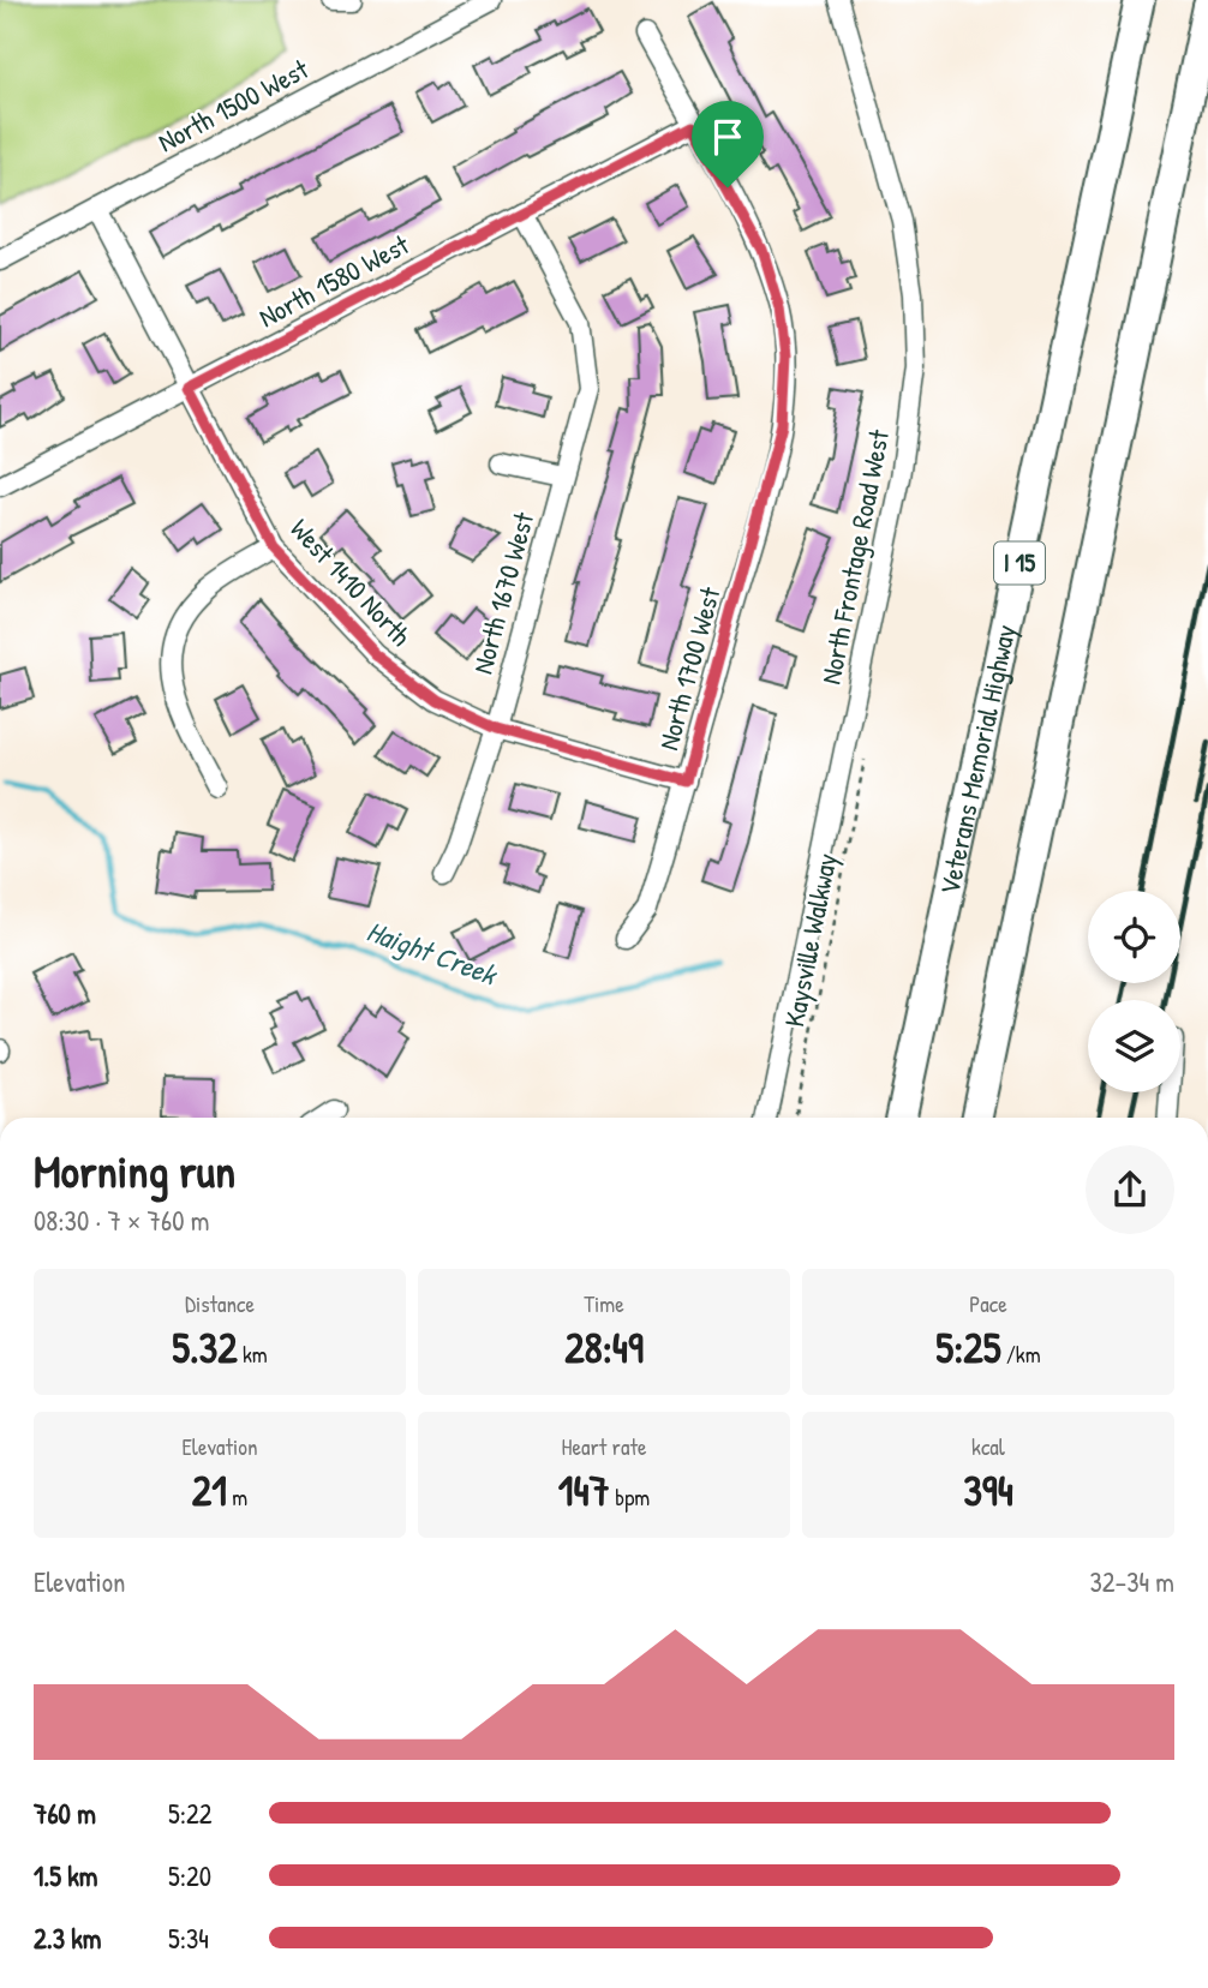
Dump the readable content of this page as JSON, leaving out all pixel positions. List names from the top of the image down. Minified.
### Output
{"streets":{"highway":["I 15","Veterans Memorial Highway"],"street":["North 1500 West","North 1580 West","North Frontage Road West","West 1410 North","North 1670 West","North 1700 West"],"path":["Kaysville Walkway"]},"crossings":[["North 1500 West","West 1410 North"],["North 1580 West","West 1410 North"],["North 1580 West","North 1670 West"],["North 1580 West","North 1700 West"],["West 1410 North","North 1670 West"],["West 1410 North","North 1700 West"]],"water":["Haight Creek"],"page":{"heading":["Morning run","08:30 · 7 × 760 m"],"stats":[["Distance","5.32 km"],["Time","28:49"],["Pace","5:25 /km"],["Elevation","21 m"],["Heart rate","147 bpm"],["kcal","394"]],"chart":["Elevation","32–34 m"],"list":[{"name":"760 m","note":"5:22"},{"name":"1.5 km","note":"5:20"},{"name":"2.3 km","note":"5:34"}]}}
